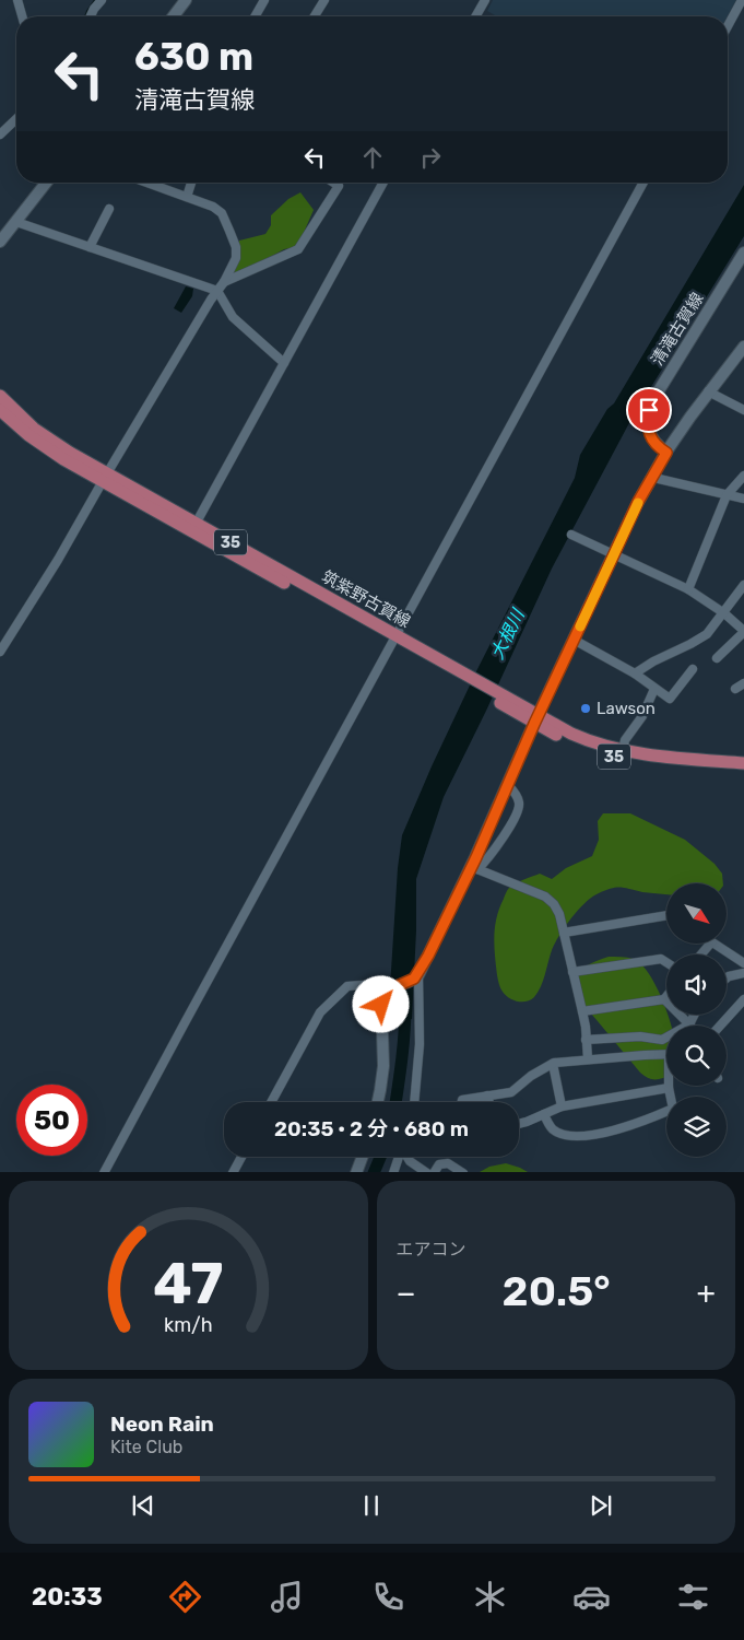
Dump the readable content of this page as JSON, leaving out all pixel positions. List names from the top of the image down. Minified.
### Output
{"streets":{"main road":["清滝古賀線","35","筑紫野古賀線"]},"water":["大根川"],"places":["Lawson"],"north":"bottom right","page":{"turn":["630 m","清滝古賀線"],"limit":"50","trip":"20:35 · 2 分 · 680 m","tile":"エアコン","heat":["−","20.5°","+"],"song":["Neon Rain","Kite Club"],"tabs":"20:33","gauge":["47","km/h"]}}
